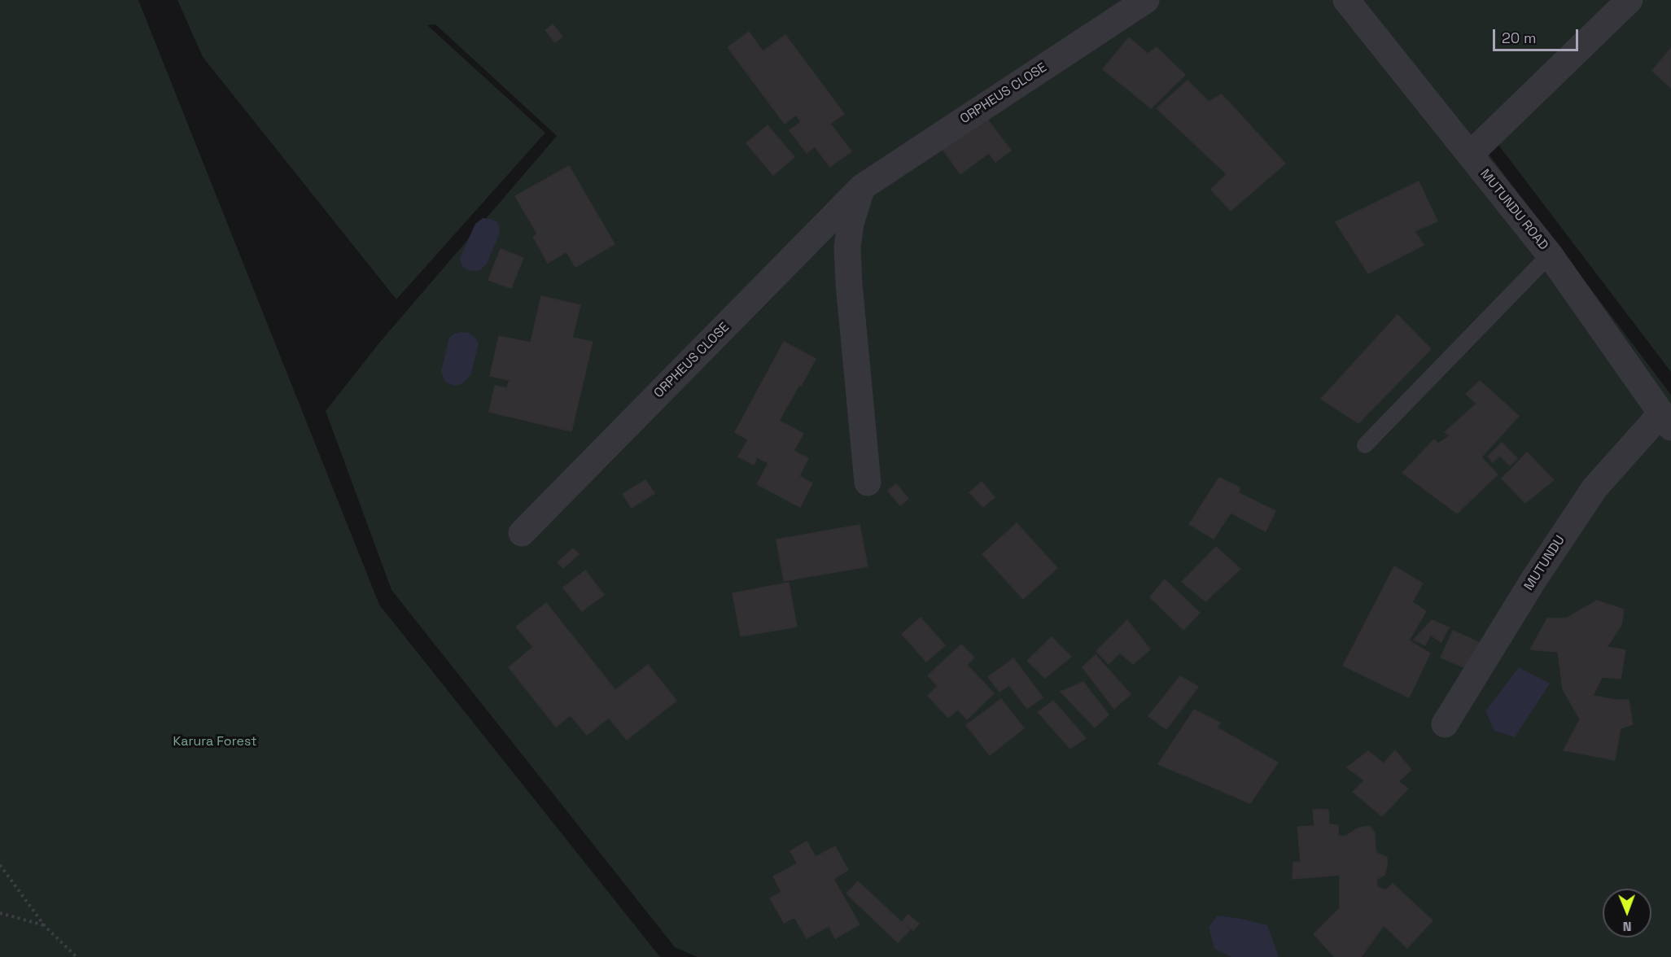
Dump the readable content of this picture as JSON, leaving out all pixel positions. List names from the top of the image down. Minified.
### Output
{"streets":{"street":["ORPHEUS CLOSE","MUTUNDU ROAD","MUTUNDU"]},"crossings":[["MUTUNDU ROAD","MUTUNDU"]],"parks":["Karura Forest"],"scale_bar":"20 m","north":"bottom"}
